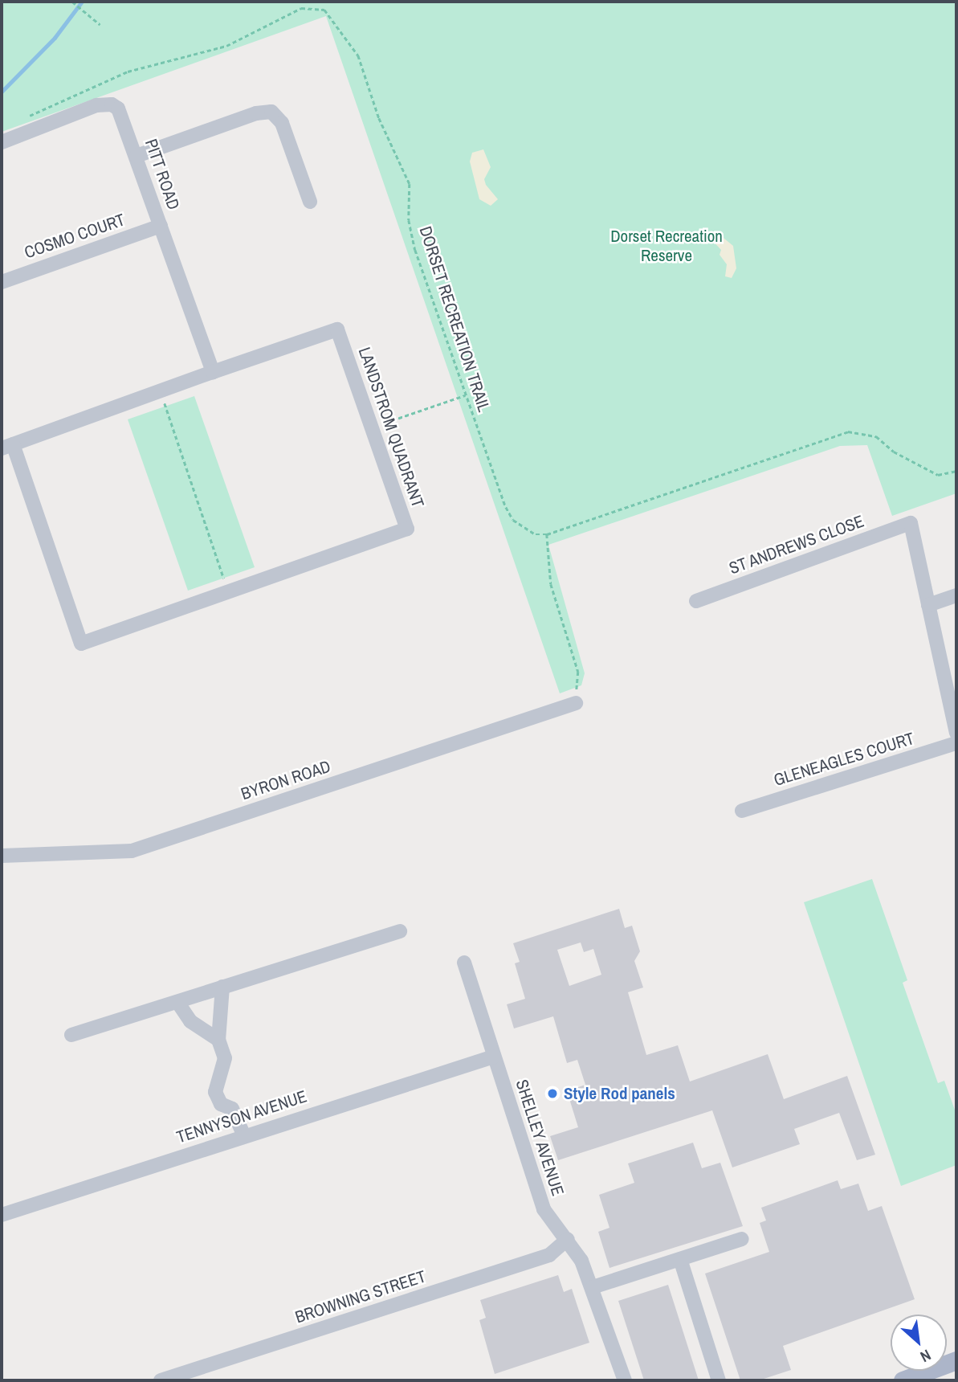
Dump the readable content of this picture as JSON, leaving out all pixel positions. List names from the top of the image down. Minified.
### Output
{"streets":{"street":["PITT ROAD","COSMO COURT","LANDSTROM QUADRANT","ST ANDREWS CLOSE","GLENEAGLES COURT","BYRON ROAD","TENNYSON AVENUE","SHELLEY AVENUE","BROWNING STREET"],"path":["DORSET RECREATION TRAIL"]},"crossings":[["PITT ROAD","COSMO COURT"],["PITT ROAD","LANDSTROM QUADRANT"],["TENNYSON AVENUE","SHELLEY AVENUE"],["SHELLEY AVENUE","BROWNING STREET"]],"parks":["Dorset Recreation Reserve"],"places":["Style Rod panels"],"north":"bottom right"}
